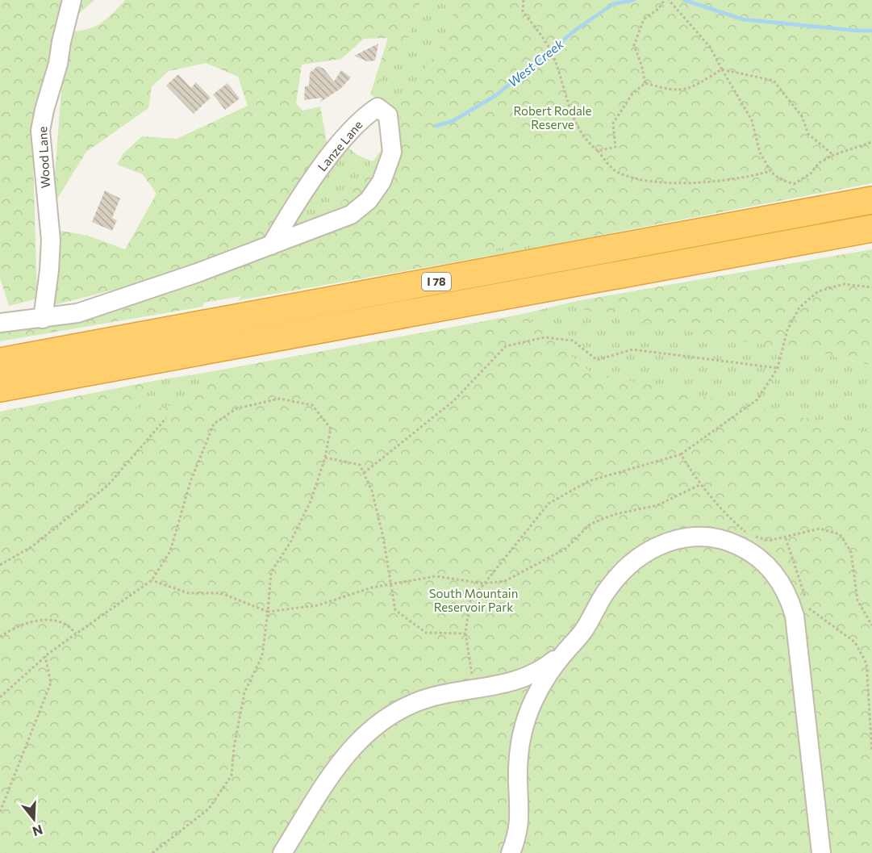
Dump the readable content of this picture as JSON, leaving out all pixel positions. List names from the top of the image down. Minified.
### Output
{"streets":{"highway":["I 78"],"street":["Lanze Lane","Wood Lane"]},"crossings":[["Lanze Lane","Wood Lane"]],"water":["West Creek"],"parks":["Robert Rodale Reserve","South Mountain Reservoir Park"],"north":"bottom"}
